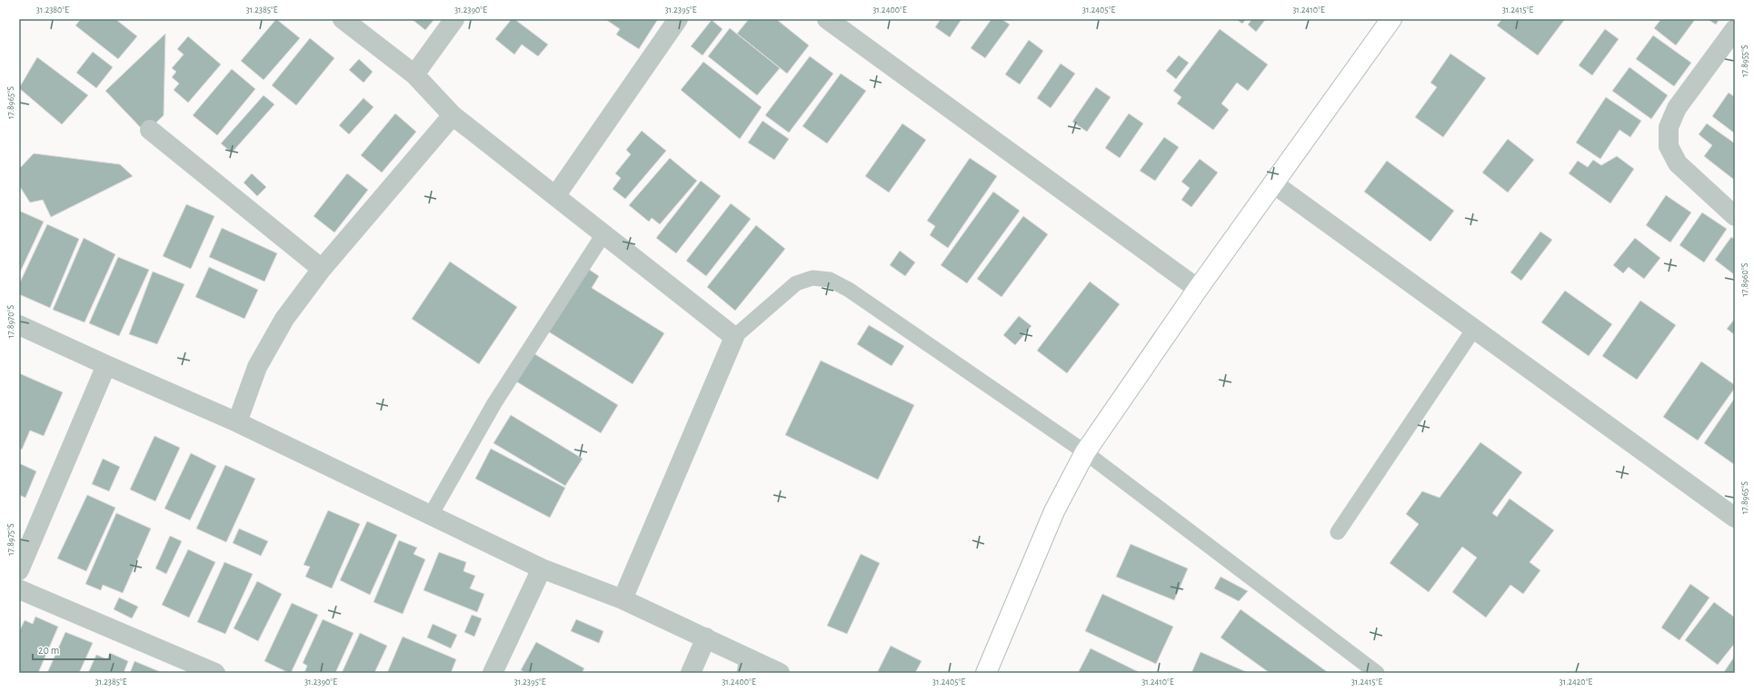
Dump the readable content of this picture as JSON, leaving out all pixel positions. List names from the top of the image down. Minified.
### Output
{"scale_bar":"20 m","coordinates":["31.2380°E","31.2385°E","31.2390°E","31.2395°E","31.2400°E","31.2405°E","31.2410°E","31.2415°E","17.8955°S","17.8965°S","17.8960°S","17.8970°S","17.8975°S","31.2420°E"]}
